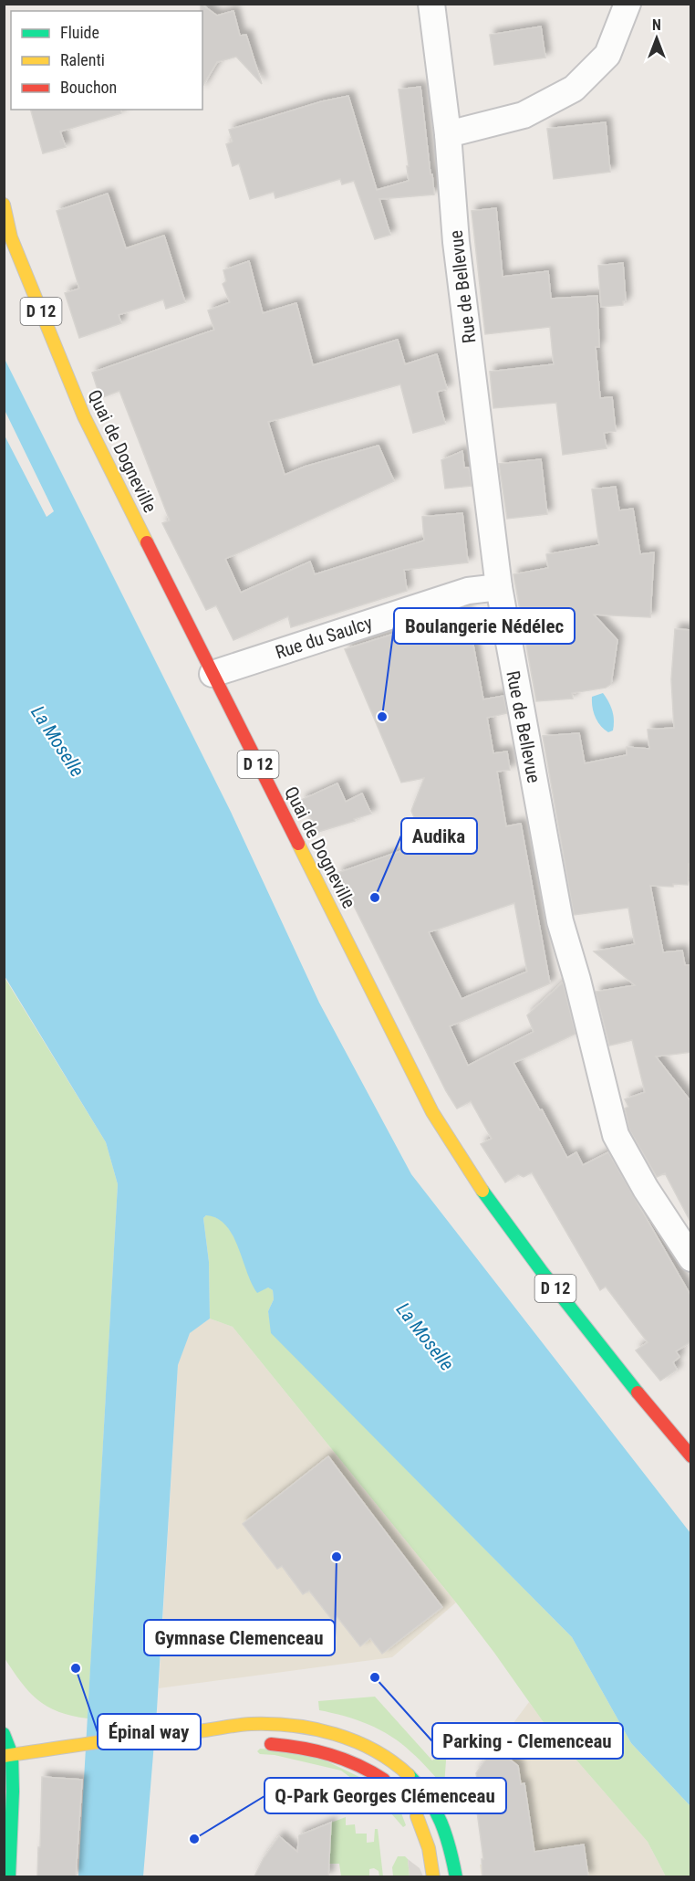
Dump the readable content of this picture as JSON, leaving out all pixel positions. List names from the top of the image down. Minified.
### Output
{"streets":{"main road":["D 12","Quai de Dogneville"],"street":["Rue de Bellevue","Rue du Saulcy"]},"crossings":[["Rue de Bellevue","Rue du Saulcy"],["Quai de Dogneville","Rue du Saulcy"]],"water":["La Moselle"],"places":["Boulangerie Nédélec","Audika","Gymnase Clemenceau","Épinal way","Parking - Clemenceau","Q-Park Georges Clémenceau"],"legend":["Fluide","Ralenti","Bouchon"],"north":"top"}
